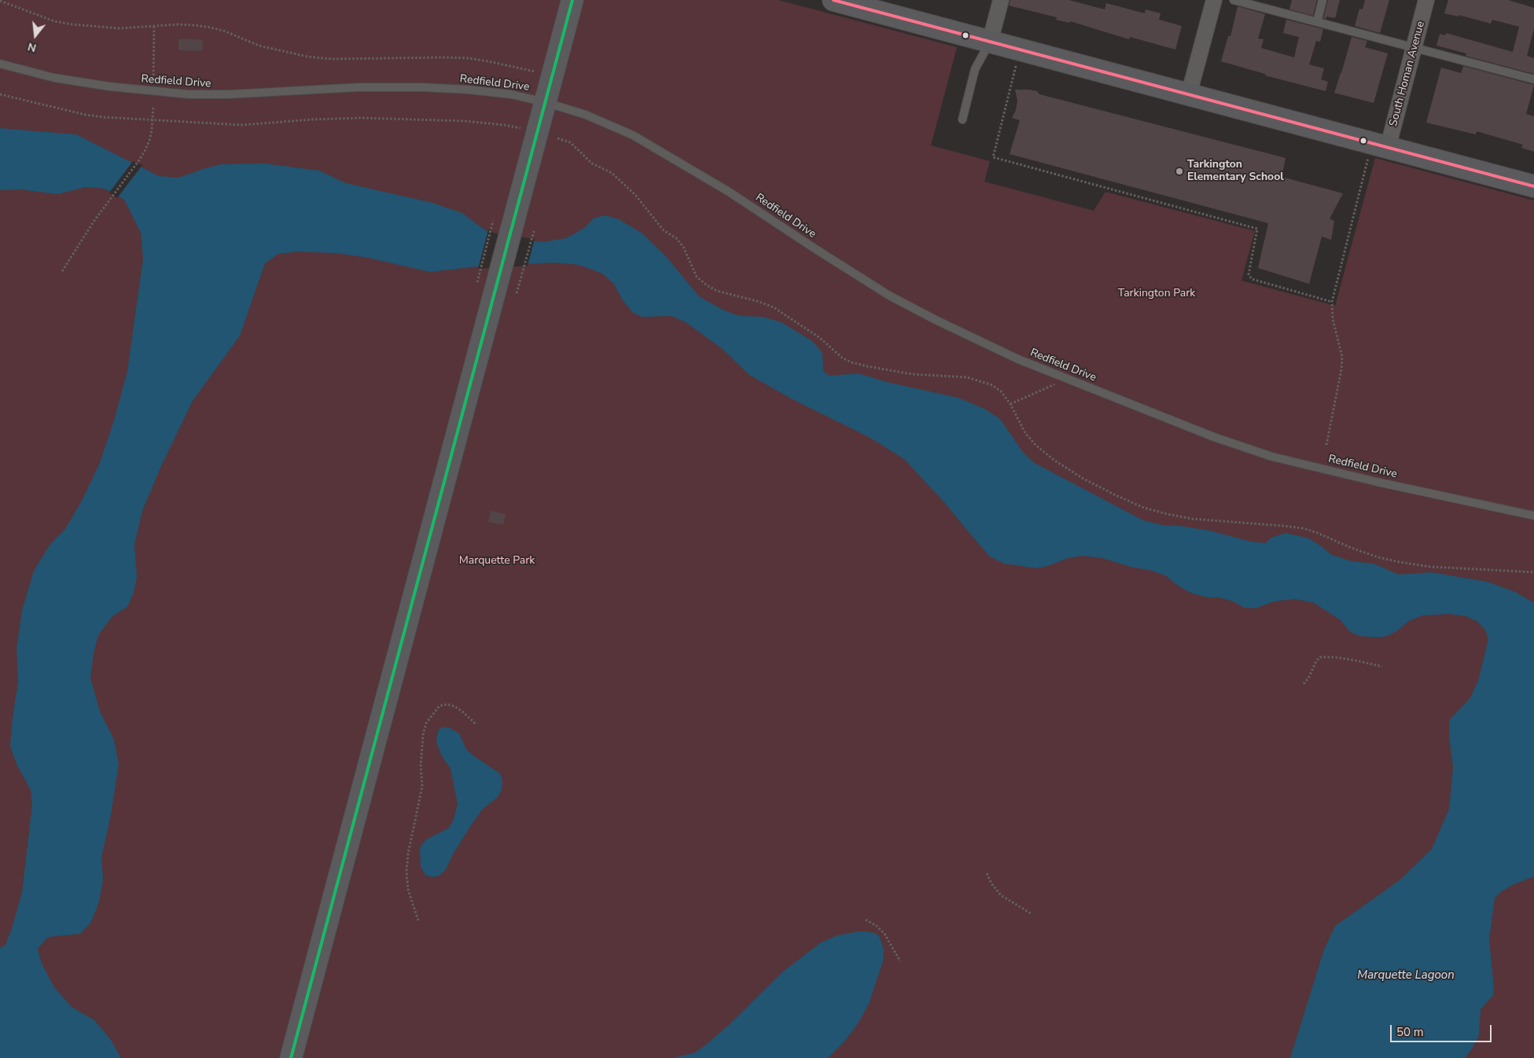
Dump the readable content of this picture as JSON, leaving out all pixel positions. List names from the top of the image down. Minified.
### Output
{"streets":{"street":["South Homan Avenue"],"lane":["Redfield Drive"]},"water":["Marquette Lagoon"],"parks":["Tarkington Park","Marquette Park"],"places":["Tarkington Elementary School"],"scale_bar":"50 m","north":"bottom"}
